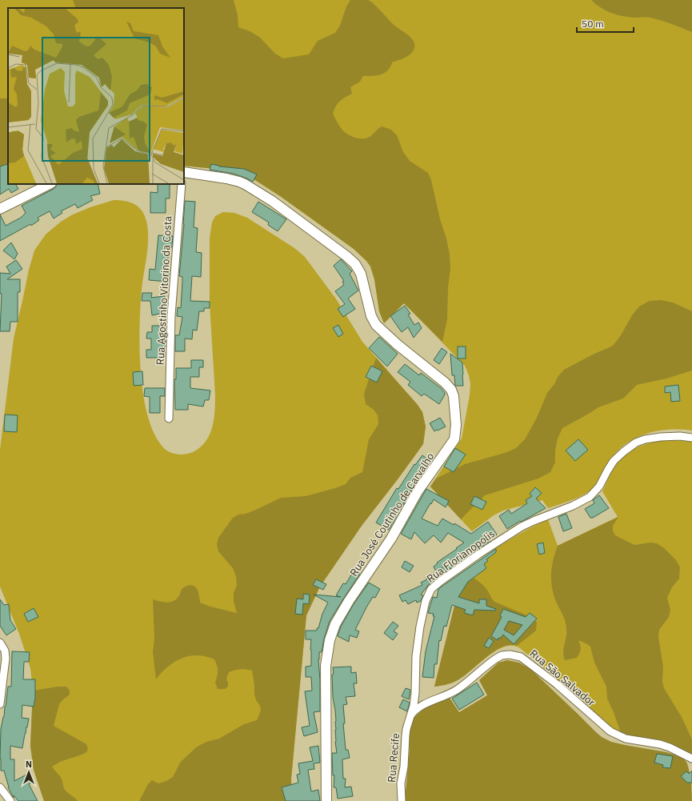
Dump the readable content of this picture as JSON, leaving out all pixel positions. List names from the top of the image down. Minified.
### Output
{"streets":{"street":["Rua Agostinho Vitorino da Costa","Rua José Coutinho de Carvalho","Rua Florianopolis","Rua São Salvador","Rua Recife"]},"crossings":[["Rua Florianopolis","Rua São Salvador"],["Rua Florianopolis","Rua Recife"],["Rua São Salvador","Rua Recife"]],"scale_bar":"50 m","north":"top"}
